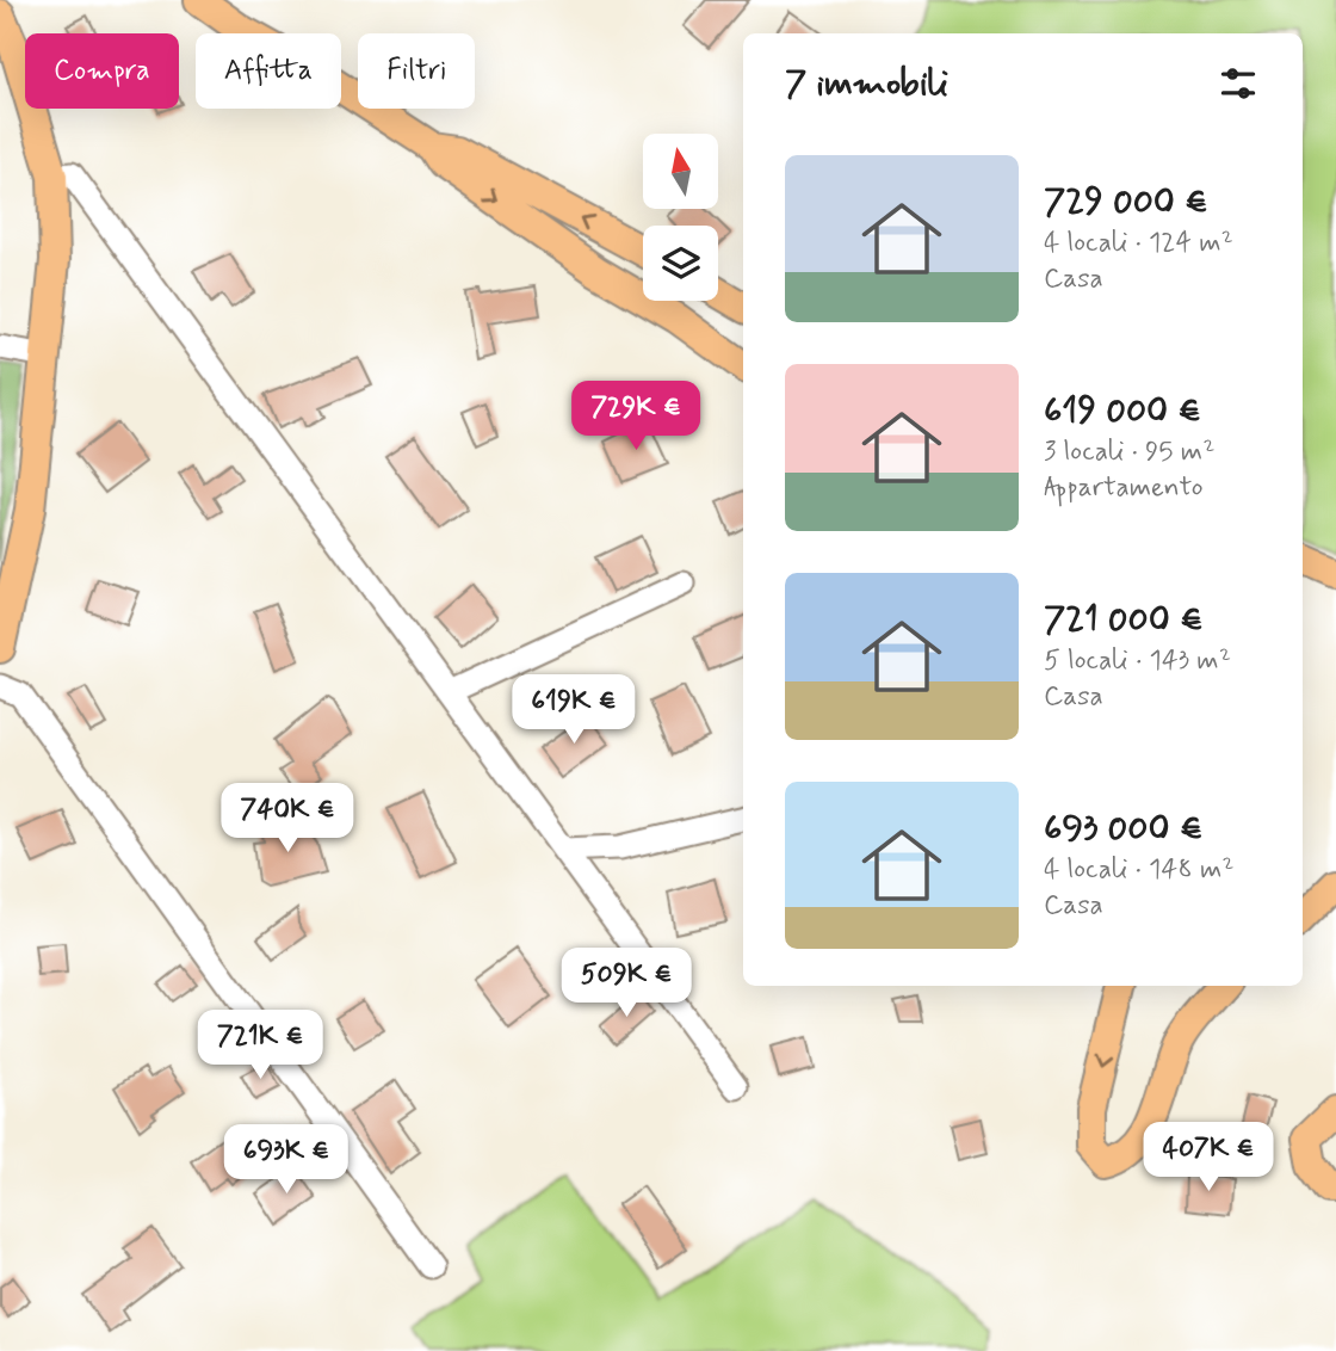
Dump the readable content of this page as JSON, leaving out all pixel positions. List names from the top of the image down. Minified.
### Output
{"north":"top","page":{"chip":["Compra","Affitta","Filtri"],"heading":"7 immobili","list":[{"name":"729 000 €","note":"4 locali · 124 m² · Casa"},{"name":"619 000 €","note":"3 locali · 95 m² · Appartamento"},{"name":"721 000 €","note":"5 locali · 143 m² · Casa"},{"name":"693 000 €","note":"4 locali · 148 m² · Casa"}],"price":["729K €","619K €","740K €","509K €","721K €","407K €","693K €"]}}
